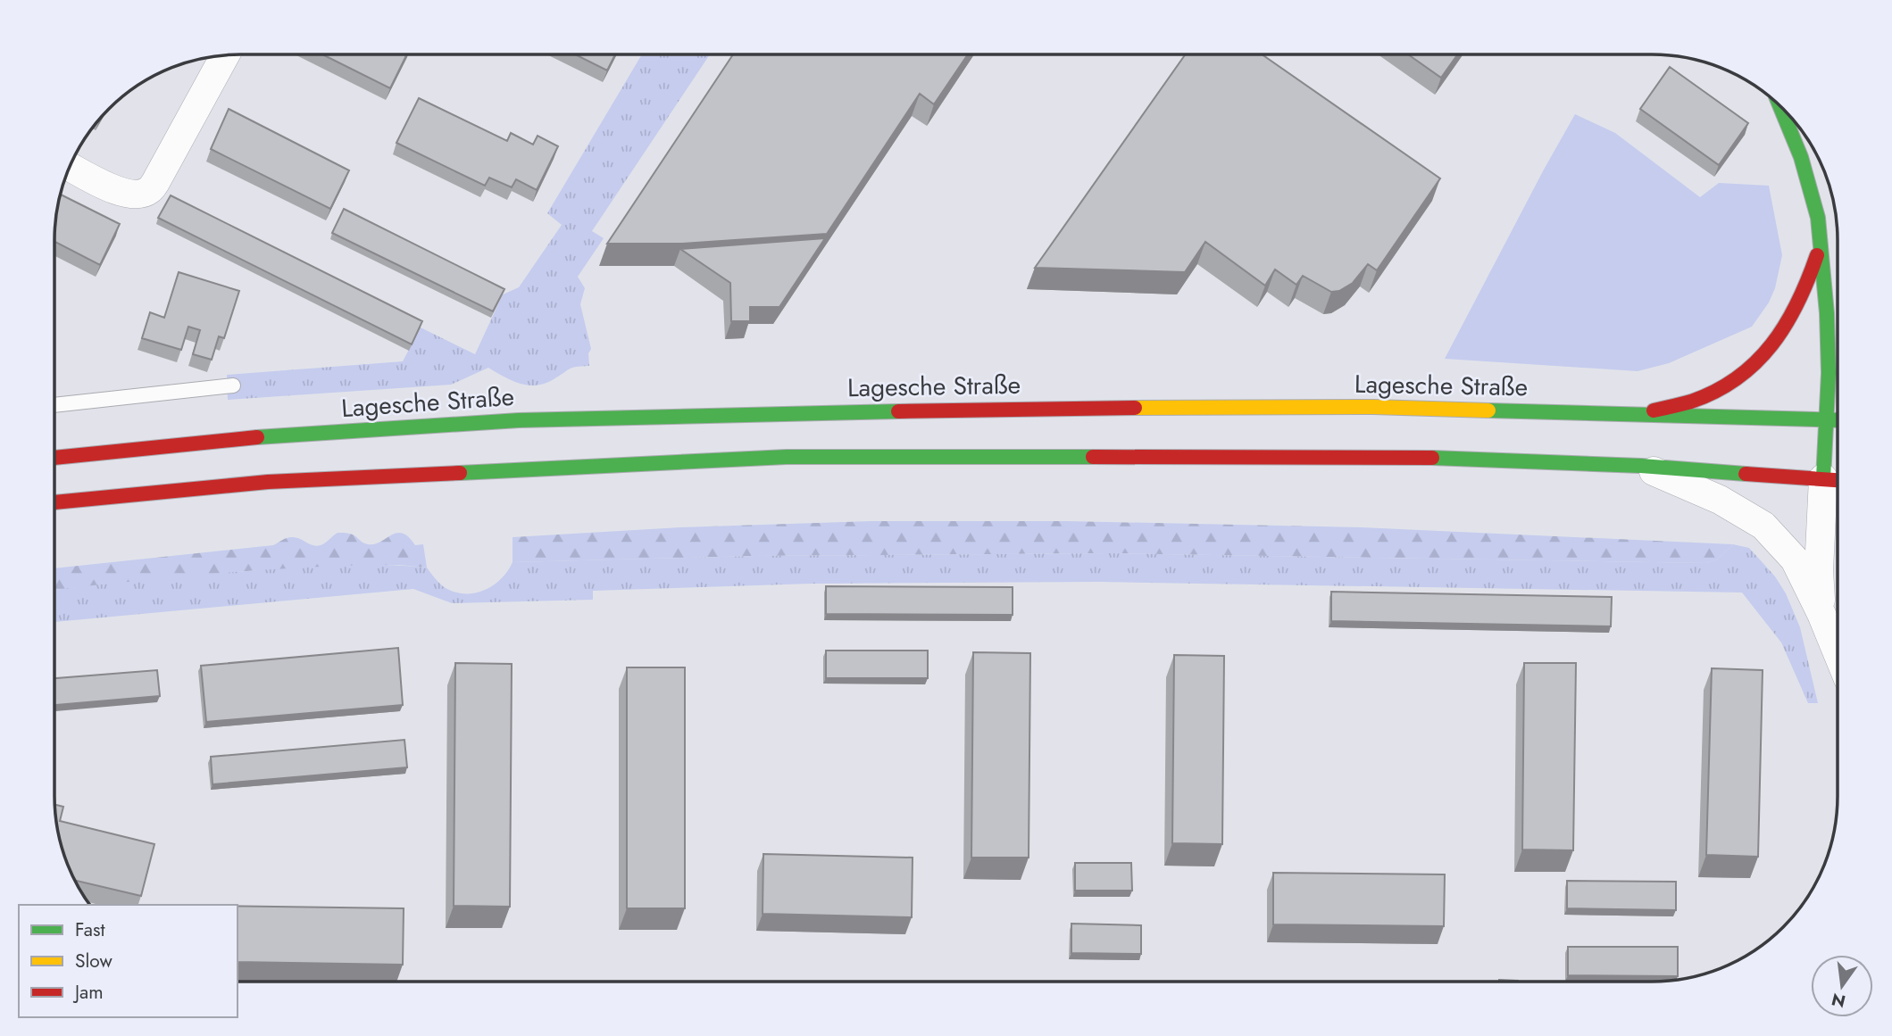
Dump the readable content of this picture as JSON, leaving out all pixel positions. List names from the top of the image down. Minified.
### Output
{"streets":{"main road":["Lagesche Straße"]},"legend":["Fast","Slow","Jam"],"north":"bottom"}
